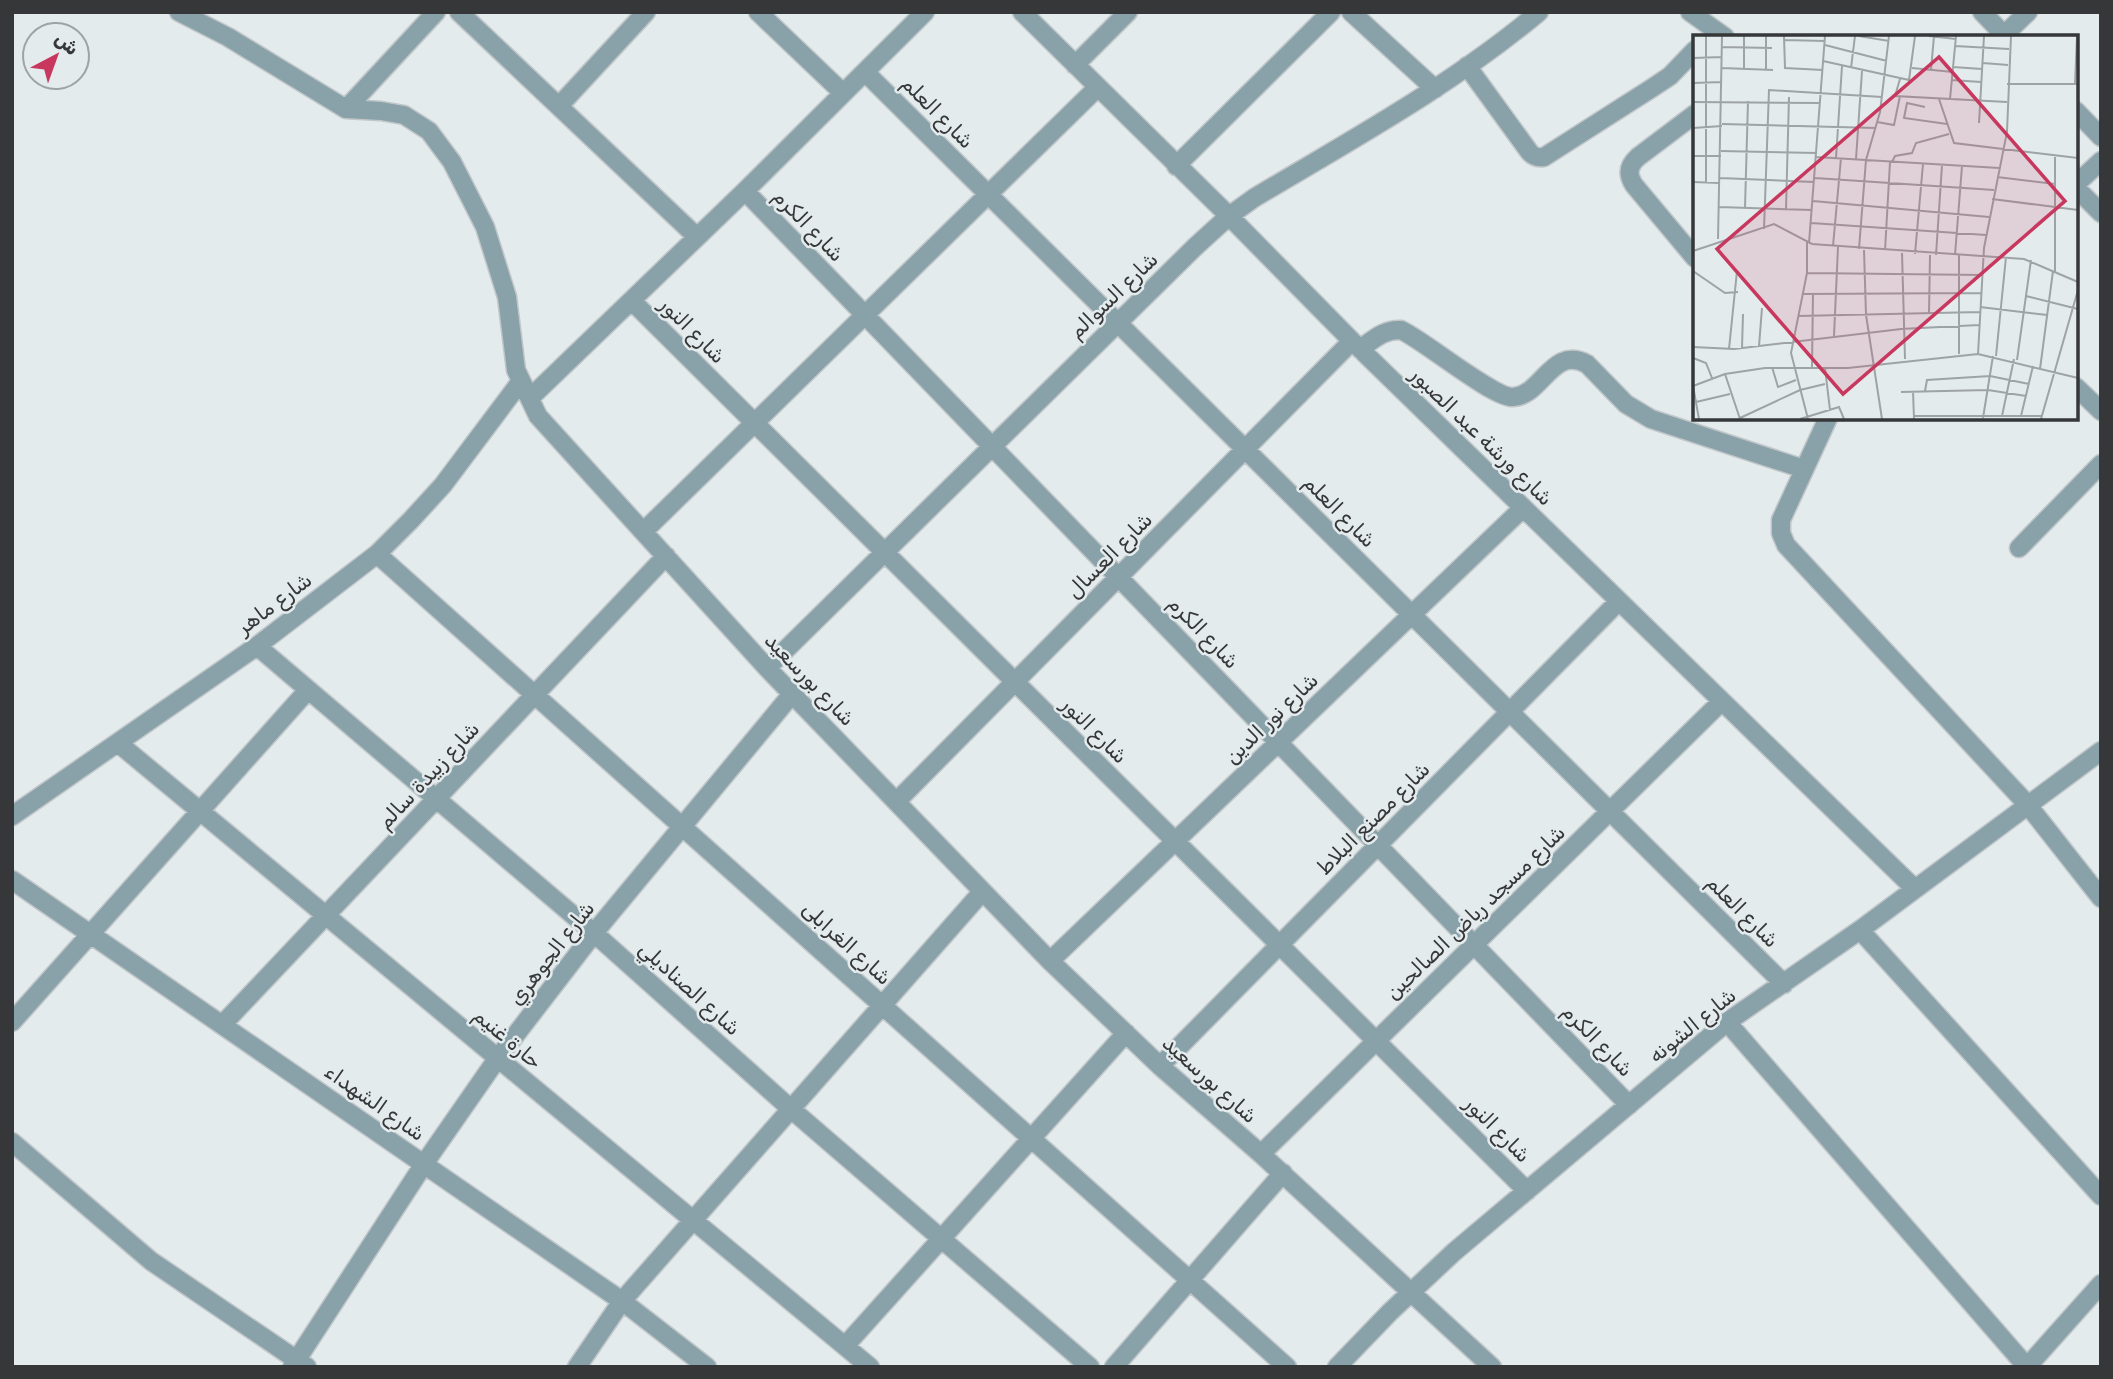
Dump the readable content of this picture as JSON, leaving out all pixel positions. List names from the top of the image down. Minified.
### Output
{"streets":{"street":["شارع العلم","شارع الكرم","شارع السوالم","شارع النور","شارع ورشة عبد الصبور","شارع العسال","شارع ماهر","شارع بورسعيد","شارع نور الدين","شارع زبيدة سالم","شارع مصنع البلاط","شارع مسجد رياض الصالحين","شارع الغرابلى","شارع الجوهري","شارع الصناديلي","شارع الشونه","حارة غنيم","شارع الشهداء"]},"crossings":[["شارع العلم","شارع السوالم"],["شارع العلم","شارع العسال"],["شارع العلم","شارع نور الدين"],["شارع العلم","شارع مصنع البلاط"],["شارع العلم","شارع مسجد رياض الصالحين"],["شارع العلم","شارع الشونه"],["شارع الكرم","شارع السوالم"],["شارع الكرم","شارع العسال"],["شارع الكرم","شارع نور الدين"],["شارع الكرم","شارع مصنع البلاط"],["شارع الكرم","شارع مسجد رياض الصالحين"],["شارع الكرم","شارع الشونه"],["شارع السوالم","شارع النور"],["شارع السوالم","شارع ورشة عبد الصبور"],["شارع السوالم","شارع بورسعيد"],["شارع النور","شارع العسال"],["شارع النور","شارع نور الدين"],["شارع النور","شارع مصنع البلاط"],["شارع النور","شارع مسجد رياض الصالحين"],["شارع النور","شارع الشونه"],["شارع ورشة عبد الصبور","شارع العسال"],["شارع ورشة عبد الصبور","شارع نور الدين"],["شارع ورشة عبد الصبور","شارع مصنع البلاط"],["شارع ورشة عبد الصبور","شارع مسجد رياض الصالحين"],["شارع ورشة عبد الصبور","شارع الشونه"],["شارع العسال","شارع بورسعيد"],["شارع ماهر","شارع بورسعيد"],["شارع ماهر","شارع الغرابلى"],["شارع ماهر","شارع الصناديلي"],["شارع ماهر","حارة غنيم"],["شارع بورسعيد","شارع نور الدين"],["شارع بورسعيد","شارع زبيدة سالم"],["شارع بورسعيد","شارع مصنع البلاط"],["شارع بورسعيد","شارع مسجد رياض الصالحين"],["شارع بورسعيد","شارع الجوهري"],["شارع بورسعيد","شارع الشونه"],["شارع زبيدة سالم","شارع الغرابلى"],["شارع زبيدة سالم","شارع الصناديلي"],["شارع زبيدة سالم","حارة غنيم"],["شارع زبيدة سالم","شارع الشهداء"],["شارع الغرابلى","شارع الجوهري"],["شارع الجوهري","شارع الصناديلي"],["شارع الجوهري","حارة غنيم"],["شارع الجوهري","شارع الشهداء"]],"north":"top right"}
